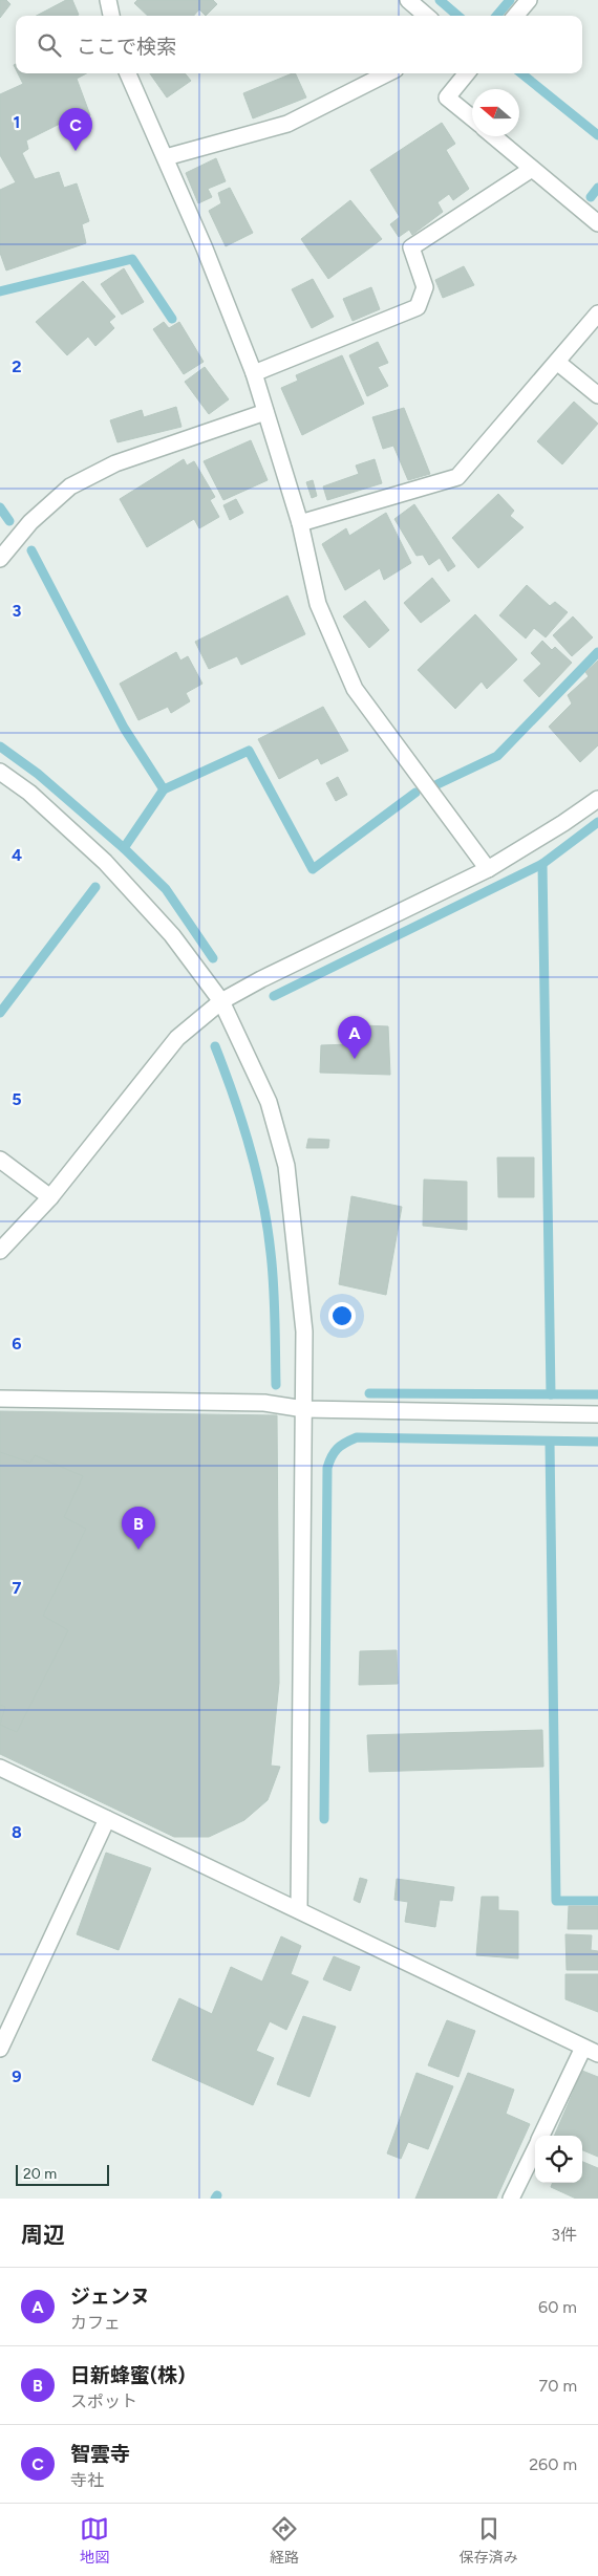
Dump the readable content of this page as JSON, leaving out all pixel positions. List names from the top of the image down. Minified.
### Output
{"scale_bar":"20 m","north":"left","page":{"search":"ここで検索","pins":["C","A","B"],"scale":"20 m","heading":["周辺","3件"],"list":[{"mark":"A","name":"ジェンヌ","note":"カフェ","value":"60 m"},{"mark":"B","name":"日新蜂蜜(株)","note":"スポット","value":"70 m"},{"mark":"C","name":"智雲寺","note":"寺社","value":"260 m"}],"nav":["地図","経路","保存済み"]},"grid":{"rows":["1","2","3","4","5","6","7","8","9"]}}
